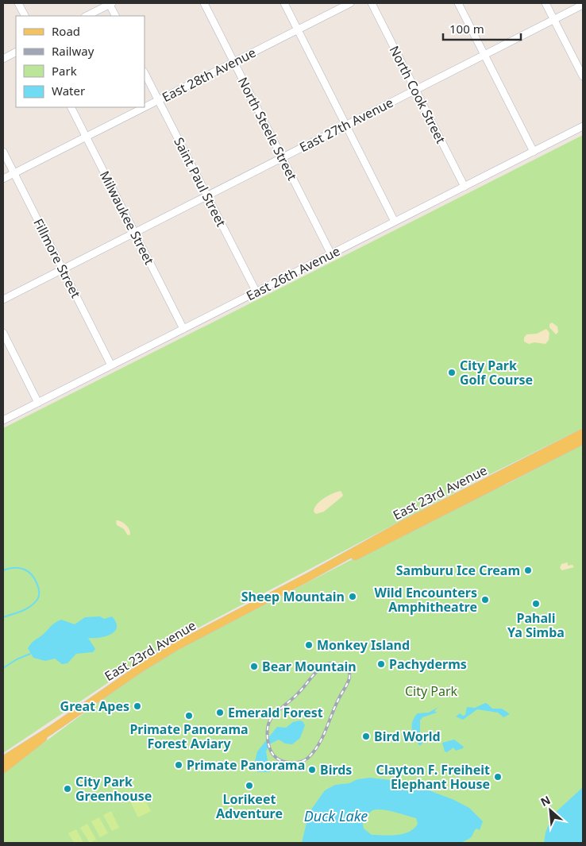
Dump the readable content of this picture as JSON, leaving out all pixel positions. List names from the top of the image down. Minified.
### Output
{"streets":{"main road":["East 23rd Avenue"],"street":["East 28th Avenue","North Cook Street","East 27th Avenue","North Steele Street","Saint Paul Street","Milwaukee Street","Fillmore Street","East 26th Avenue"]},"crossings":[["East 28th Avenue","North Steele Street"],["East 28th Avenue","Saint Paul Street"],["East 28th Avenue","Milwaukee Street"],["East 28th Avenue","Fillmore Street"],["North Cook Street","East 27th Avenue"],["North Cook Street","East 26th Avenue"],["East 27th Avenue","North Steele Street"],["East 27th Avenue","Saint Paul Street"],["East 27th Avenue","Milwaukee Street"],["East 27th Avenue","Fillmore Street"],["North Steele Street","East 26th Avenue"],["Saint Paul Street","East 26th Avenue"],["Milwaukee Street","East 26th Avenue"],["Fillmore Street","East 26th Avenue"]],"water":["Duck Lake"],"parks":["City Park"],"places":["City Park Golf Course","Samburu Ice Cream","Sheep Mountain","Wild Encounters Amphitheatre","Pahali Ya Simba","Monkey Island","Pachyderms","Bear Mountain","Great Apes","Emerald Forest","Primate Panorama Forest Aviary","Bird World","Primate Panorama","Birds","Clayton F. Freiheit Elephant House","Lorikeet Adventure","City Park Greenhouse"],"legend":["Road","Railway","Park","Water"],"scale_bar":"100 m","north":"top left"}
